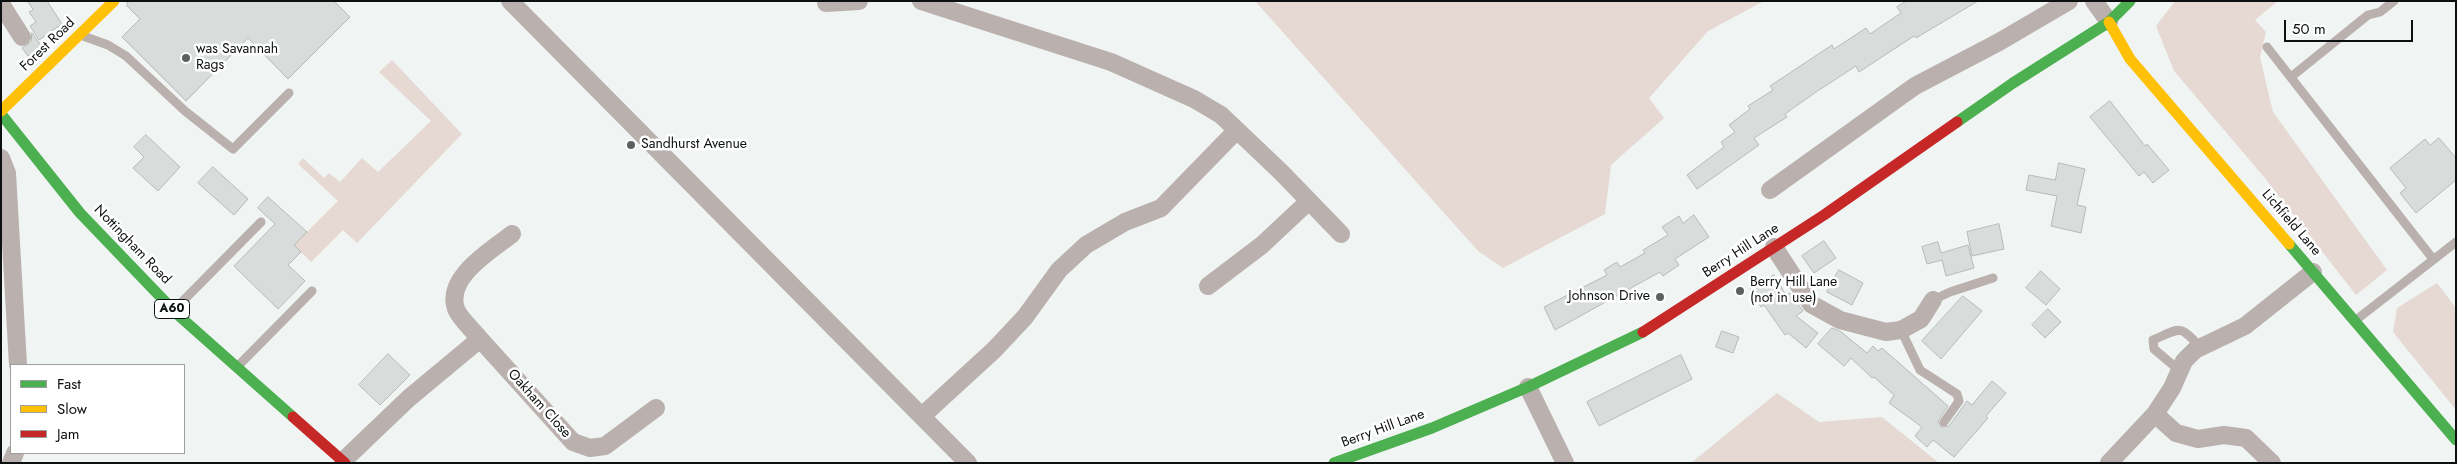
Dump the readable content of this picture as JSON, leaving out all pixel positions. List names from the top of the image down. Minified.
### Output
{"streets":{"main road":["Forest Road","Lichfield Lane","Nottingham Road","Berry Hill Lane","A60"],"street":["Oakham Close"]},"crossings":[["Forest Road","Nottingham Road"],["Lichfield Lane","Berry Hill Lane"]],"places":["was Savannah Rags","Sandhurst Avenue","Berry Hill Lane (not in use)","Johnson Drive"],"legend":["Fast","Slow","Jam"],"scale_bar":"50 m"}
